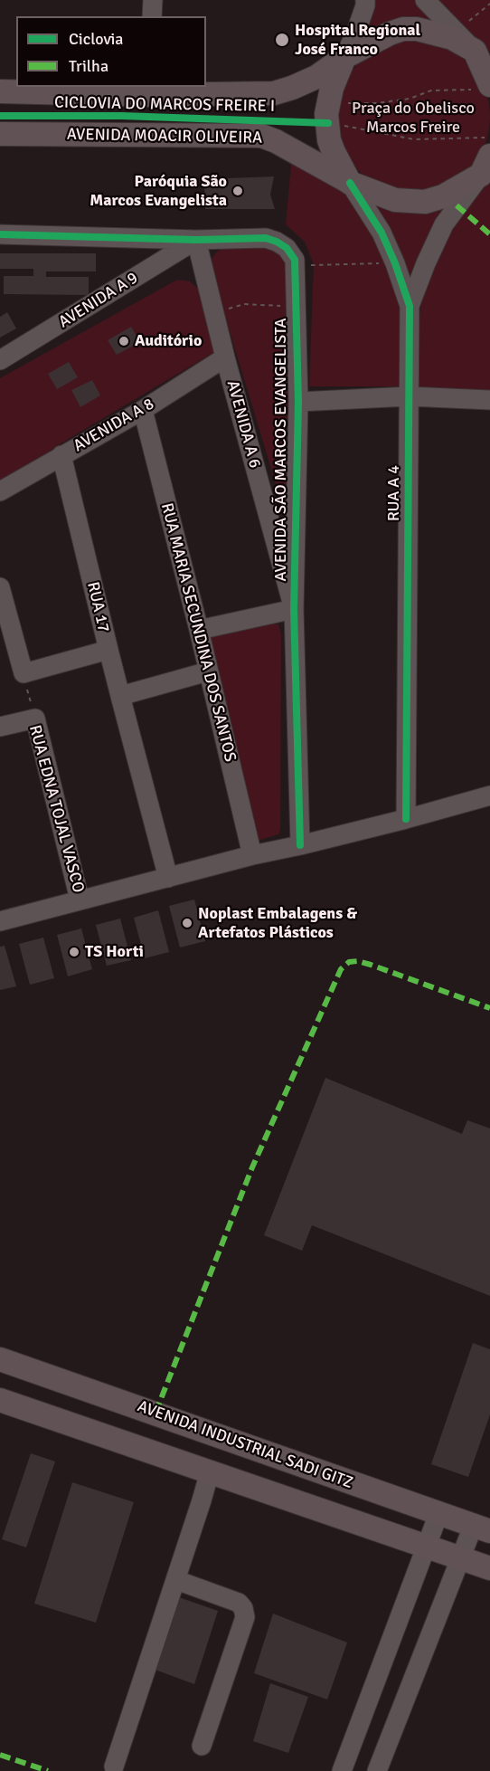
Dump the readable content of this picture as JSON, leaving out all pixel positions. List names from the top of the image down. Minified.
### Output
{"streets":{"main road":["AVENIDA MOACIR OLIVEIRA","AVENIDA INDUSTRIAL SADI GITZ"],"street":["AVENIDA A 9","AVENIDA A 6","AVENIDA A 8","AVENIDA SÃO MARCOS EVANGELISTA","RUA A 4","RUA 17","RUA MARIA SECUNDINA DOS SANTOS","RUA EDNA TOJAL VASCO"],"cycle path":["CICLOVIA DO MARCOS FREIRE I"]},"crossings":[["AVENIDA MOACIR OLIVEIRA","RUA A 4"],["AVENIDA A 9","AVENIDA A 6"],["AVENIDA A 6","AVENIDA A 8"],["AVENIDA A 6","AVENIDA SÃO MARCOS EVANGELISTA"],["AVENIDA A 8","RUA 17"],["AVENIDA A 8","RUA MARIA SECUNDINA DOS SANTOS"]],"parks":["Praça do Obelisco Marcos Freire"],"places":["Hospital Regional José Franco","Paróquia São Marcos Evangelista","Auditório","Noplast Embalagens & Artefatos Plásticos","TS Horti"],"legend":["Ciclovia","Trilha"]}
